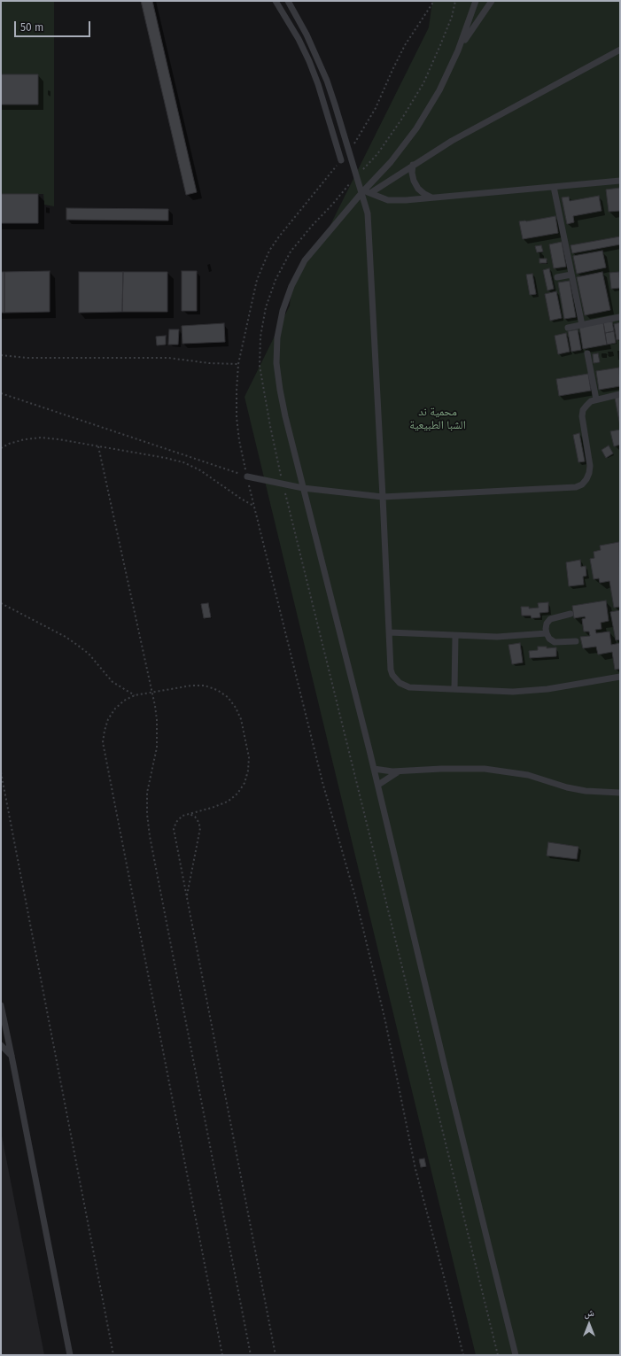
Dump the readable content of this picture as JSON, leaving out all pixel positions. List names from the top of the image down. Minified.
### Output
{"parks":["محمية ند الشبا الطبيعية"],"scale_bar":"50 m","north":"top"}
